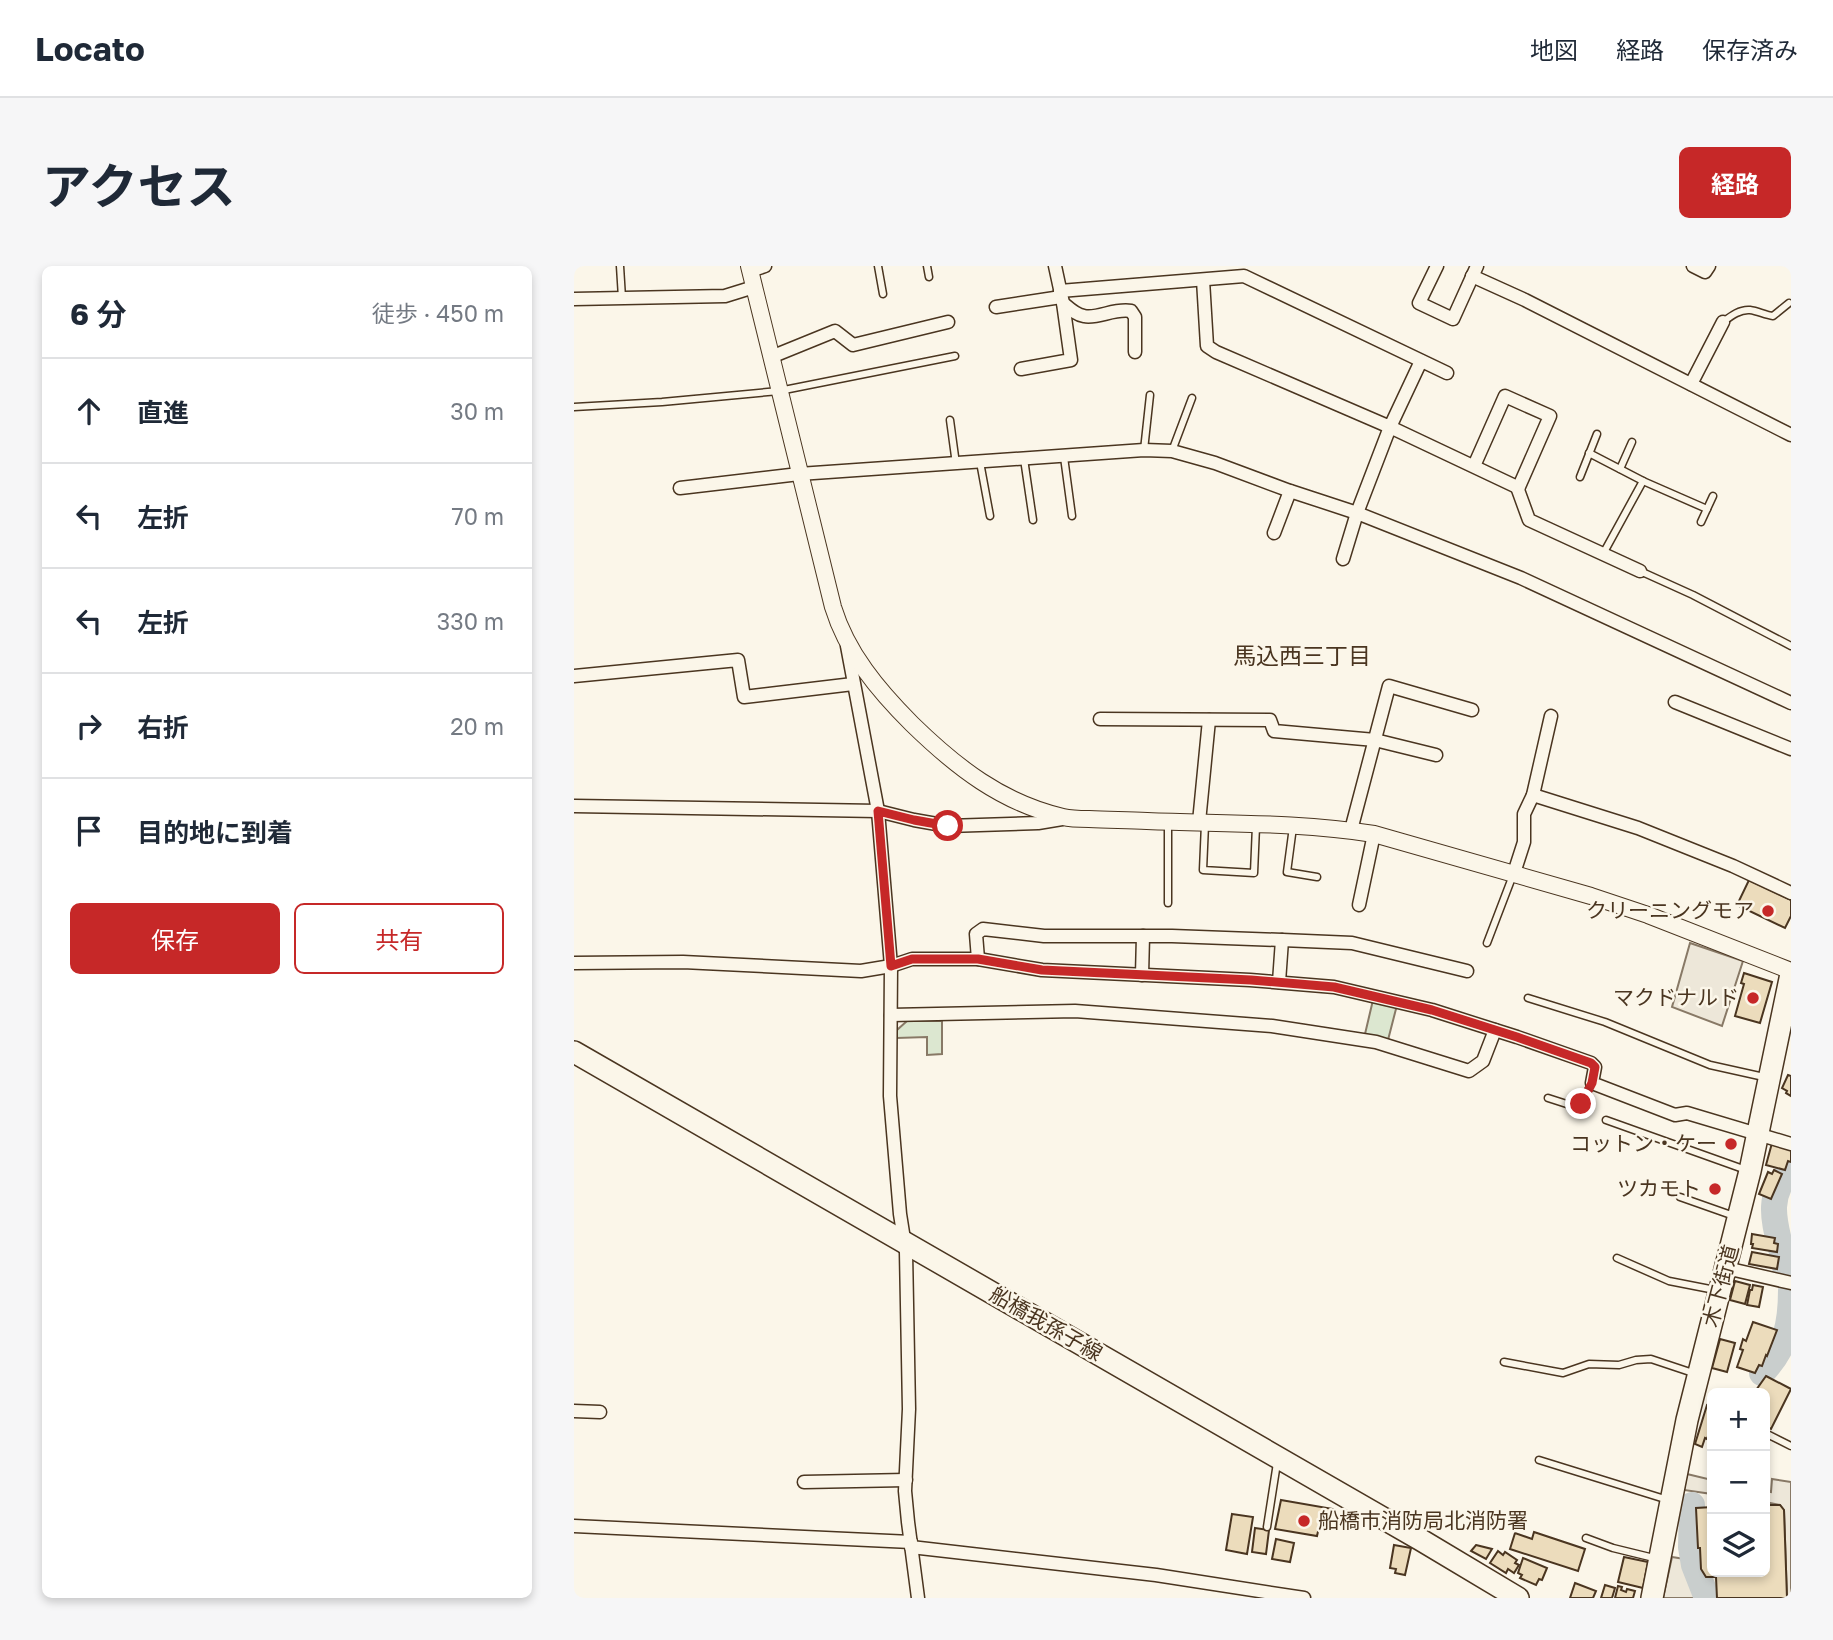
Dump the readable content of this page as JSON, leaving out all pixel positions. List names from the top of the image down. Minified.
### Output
{"streets":{"main road":["木下街道","船橋我孫子線"]},"districts":["馬込西三丁目"],"places":["クリーニングモア","マクドナルド","コットン・ケー","ツカモト","船橋市消防局北消防署"],"page":{"header":"Locato","nav":["地図","経路","保存済み"],"title":"アクセス","buttons":["経路",["保存","共有"]],"heading":["6 分","徒歩 · 450 m"],"list":[["直進","30 m"],["左折","70 m"],["左折","330 m"],["右折","20 m"],"目的地に到着"],"map_buttons":["+","−"]}}
